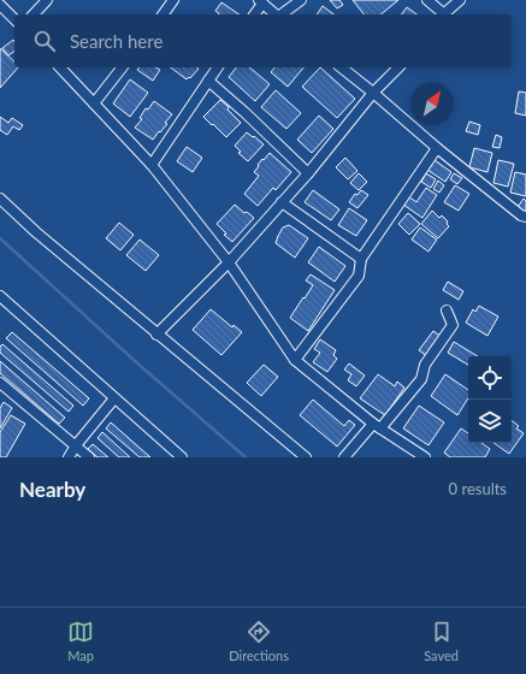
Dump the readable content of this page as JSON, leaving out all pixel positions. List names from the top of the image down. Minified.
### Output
{"north":"top right","page":{"search":"Search here","heading":["Nearby","0 results"],"nav":["Map","Directions","Saved"]}}
